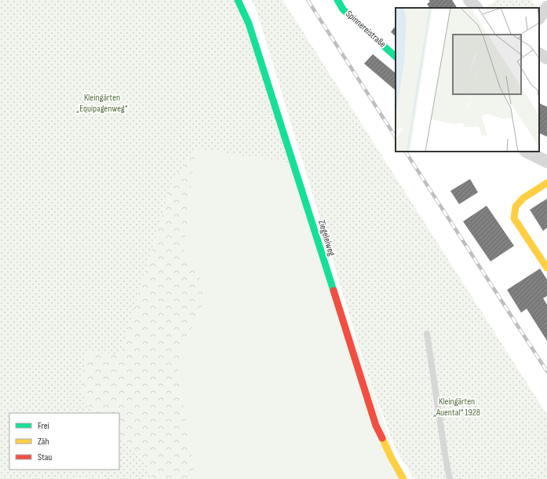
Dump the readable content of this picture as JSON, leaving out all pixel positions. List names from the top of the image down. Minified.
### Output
{"streets":{"main road":["Spinnereistraße","Ziegeleiweg"]},"parks":["Kleingärten „Equipagenweg“","Kleingärten „Auental“ 1928"],"legend":["Frei","Zäh","Stau"]}
